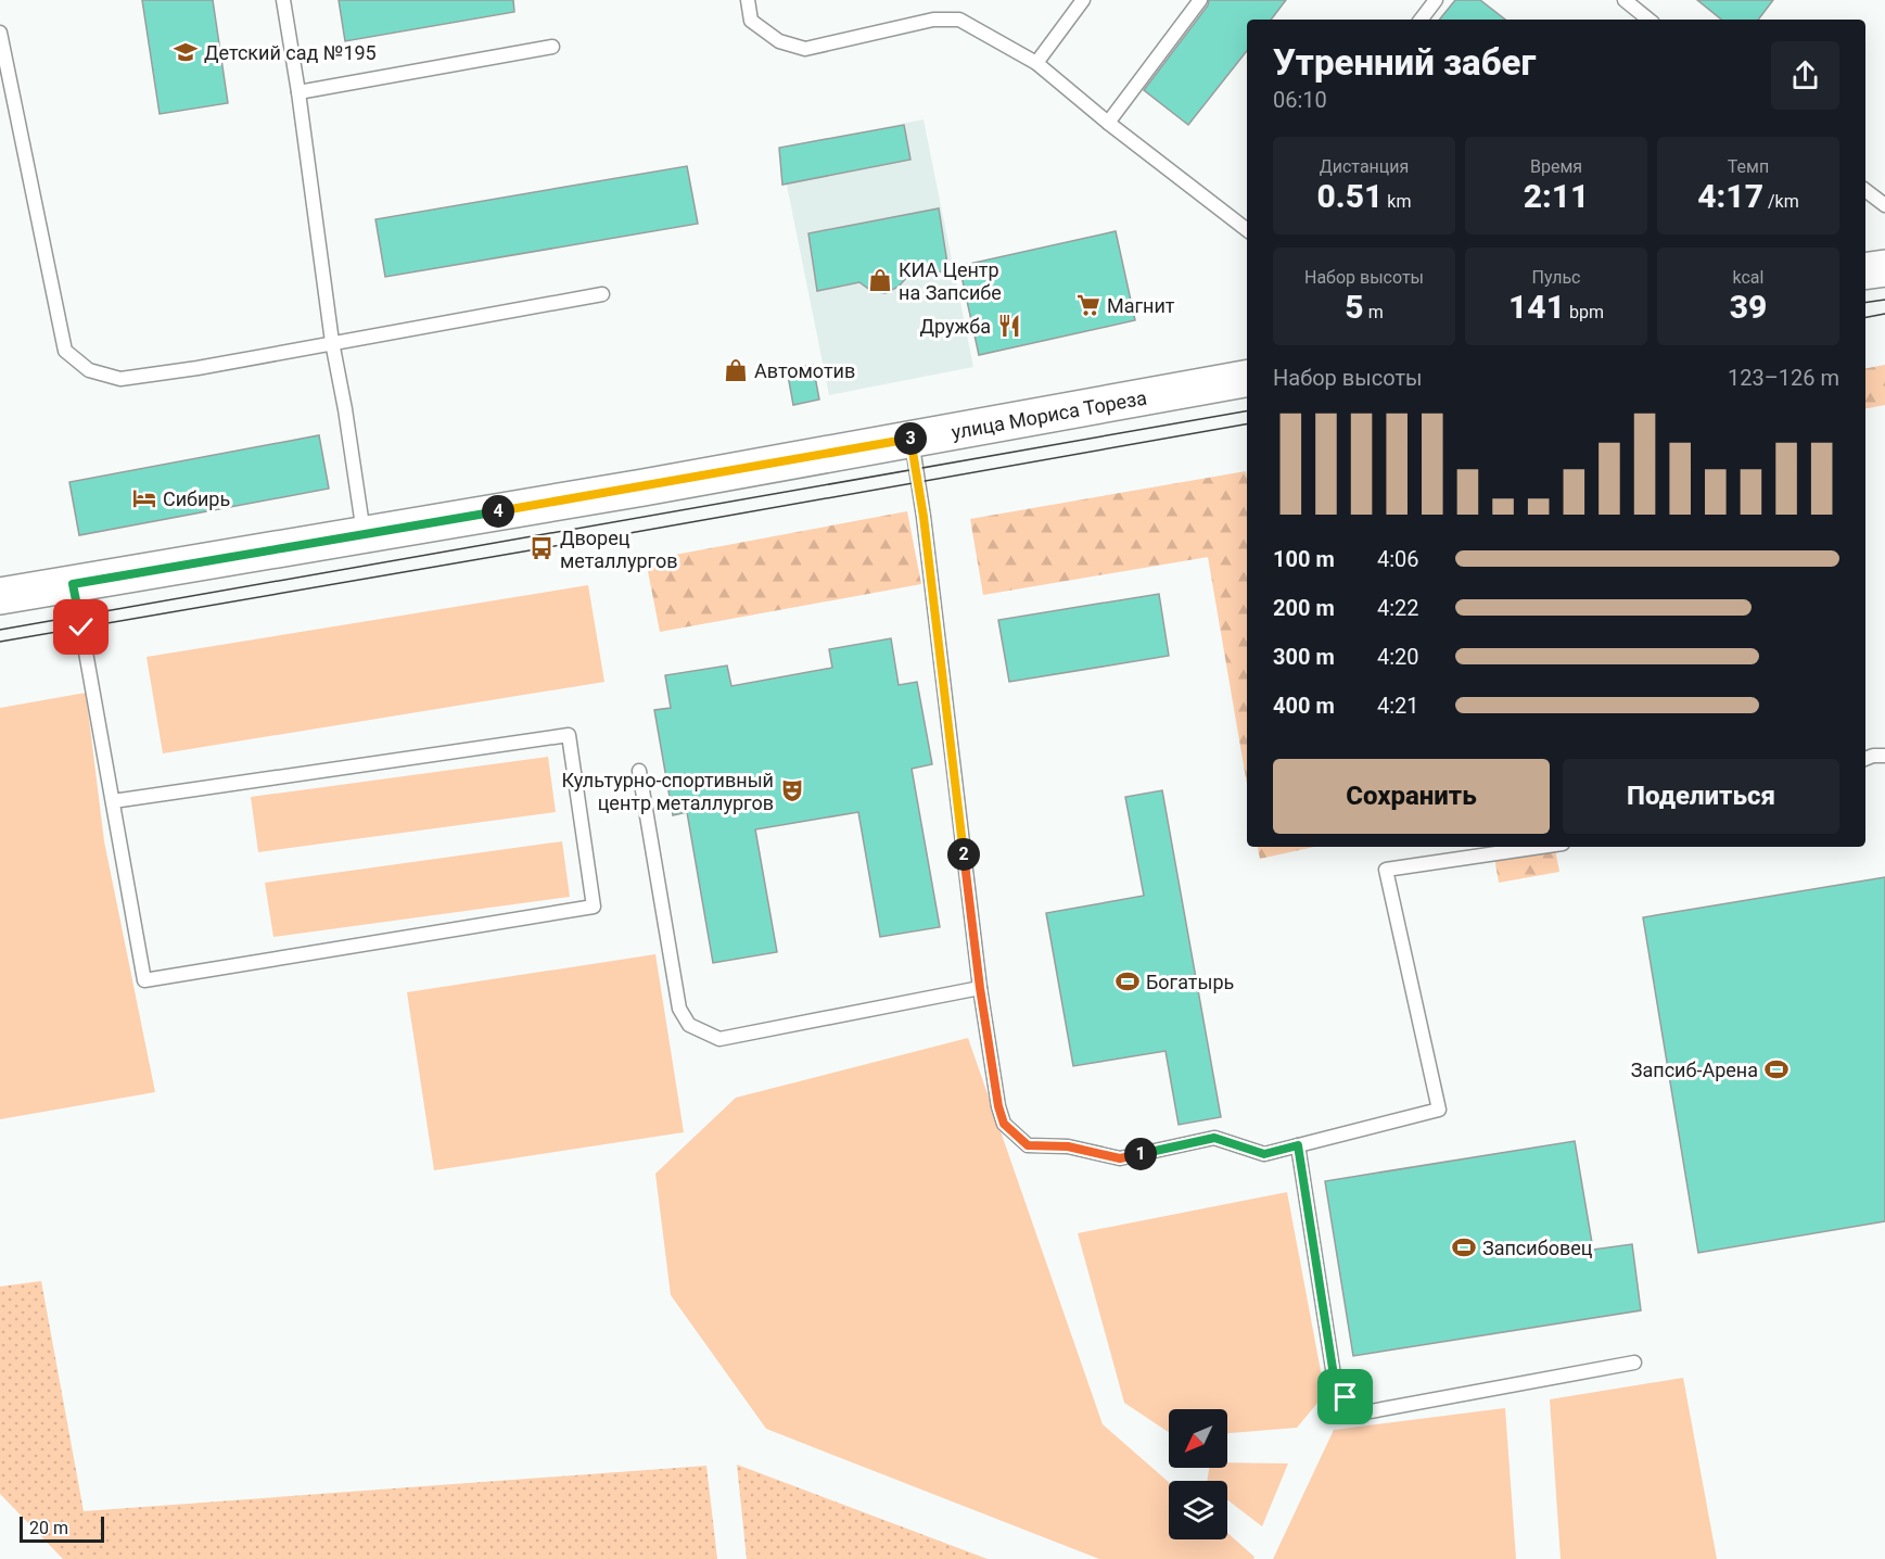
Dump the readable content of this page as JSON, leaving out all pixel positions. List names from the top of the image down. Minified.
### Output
{"streets":{"street":["улица Мориса Тореза"]},"places":{"school or university":["Детский сад №195"],"shop":["КИА Центр на Запсибе","Автомотив"],"supermarket":["Магнит"],"restaurant":["Дружба"],"hotel":["Сибирь"],"bus stop":["Дворец металлургов"],"theatre":["Культурно-спортивный центр металлургов"],"sports":["Богатырь","Запсиб-Арена","Запсибовец"]},"scale_bar":"20 m","north":"bottom left","page":{"heading":["Утренний забег","06:10"],"stats":[["Дистанция","0.51 km"],["Время","2:11"],["Темп","4:17 /km"],["Набор высоты","5 m"],["Пульс","141 bpm"],["kcal","39"]],"chart":["Набор высоты","123–126 m"],"pins":["3","4","2","1"],"list":[{"name":"100 m","note":"4:06"},{"name":"200 m","note":"4:22"},{"name":"300 m","note":"4:20"},{"name":"400 m","note":"4:21"}],"buttons":["Сохранить","Поделиться"],"scale":"20 m"}}
